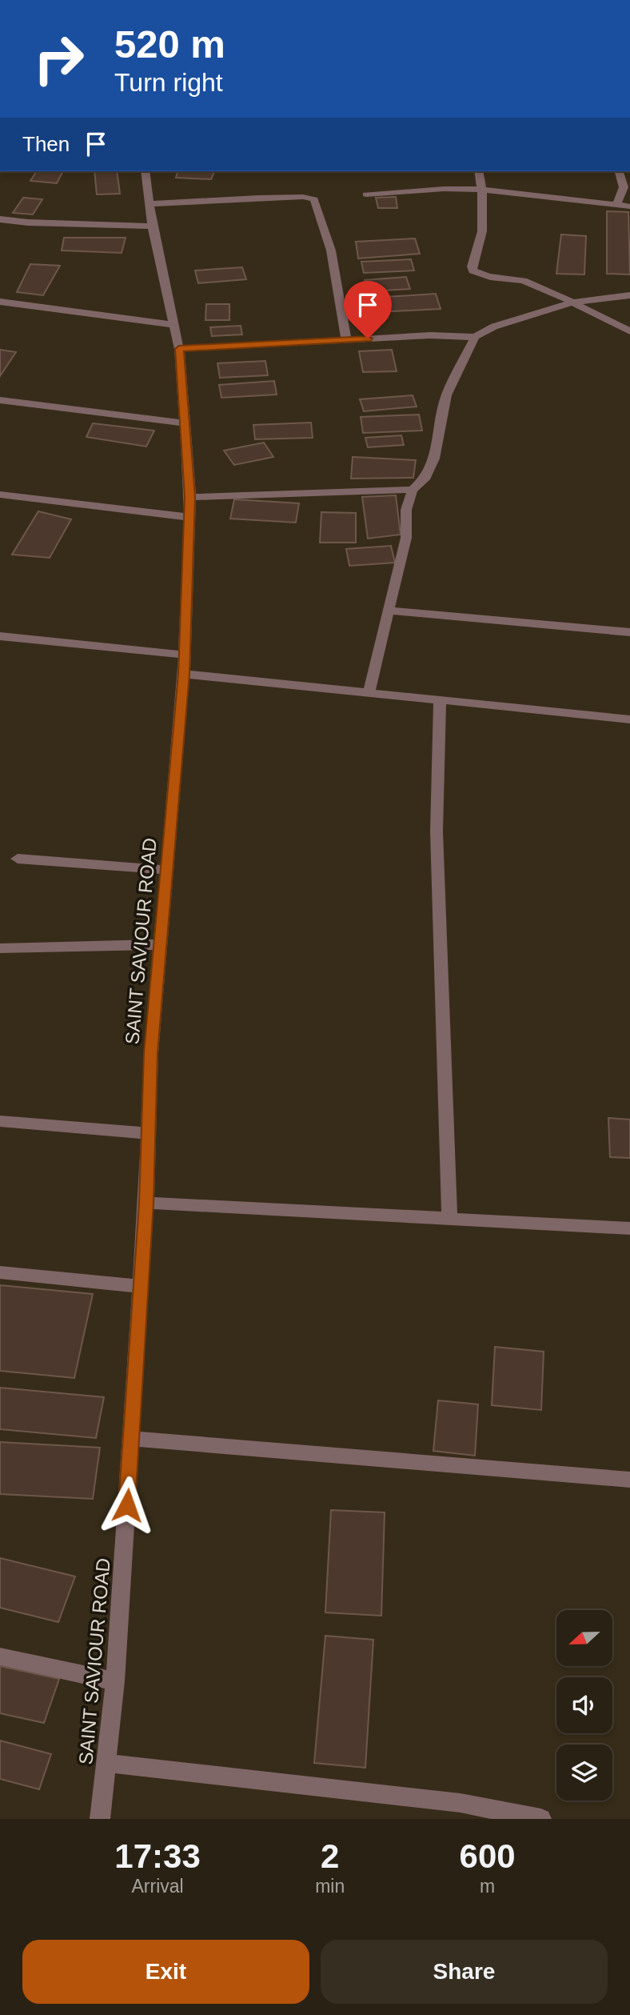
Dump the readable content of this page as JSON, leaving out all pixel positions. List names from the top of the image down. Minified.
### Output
{"streets":{"street":["SAINT SAVIOUR ROAD"]},"north":"left","page":{"turn":["520 m","Turn right"],"then":"Then","eta":["17:33","Arrival","2","min","600","m"],"buttons":["Exit","Share"]}}
